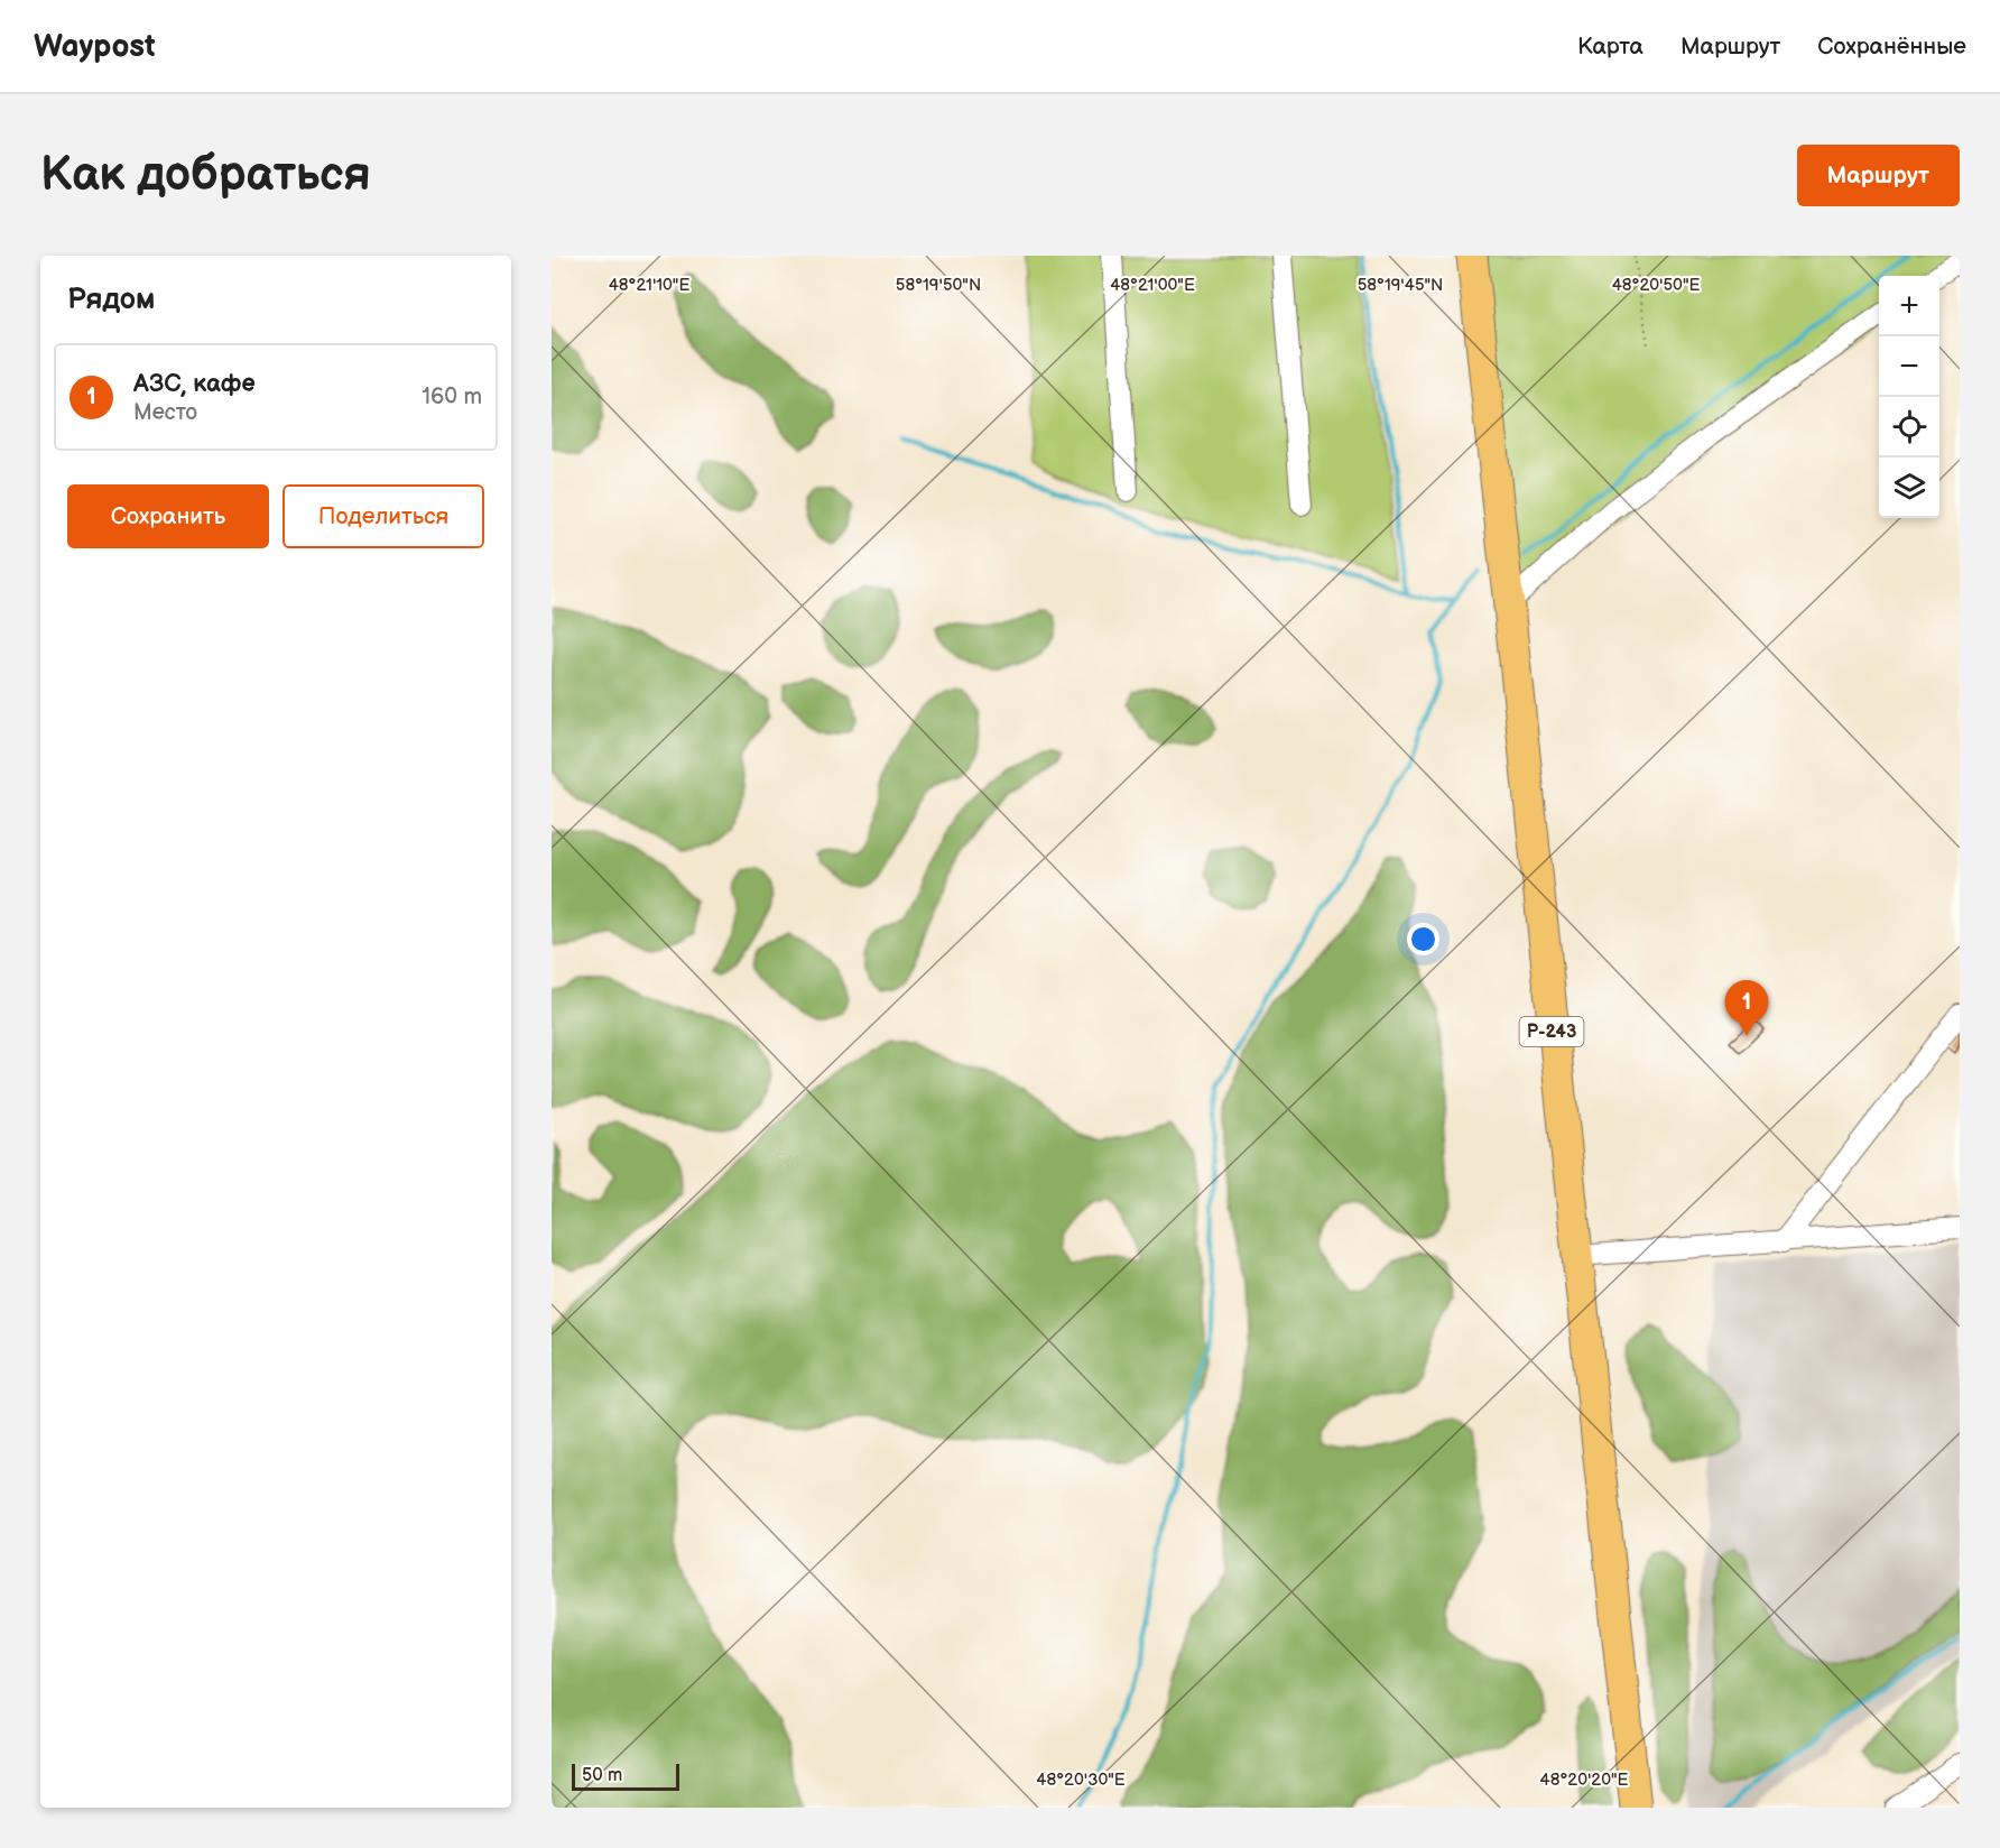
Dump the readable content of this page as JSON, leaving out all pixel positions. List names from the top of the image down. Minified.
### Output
{"streets":{"highway":["Р-243"]},"scale_bar":"50 m","page":{"header":"Waypost","nav":["Карта","Маршрут","Сохранённые"],"buttons":["Маршрут",["Сохранить","Поделиться"]],"title":"Как добраться","heading":"Рядом","map_buttons":["+","−"],"list":[{"mark":"1","name":"АЗС, кафе","note":"Место","value":"160 m"}],"pins":"1","scale":"50 m"},"coordinates":["48°21'10\"E","48°21'00\"E","48°20'50\"E","58°19'50\"N","58°19'45\"N","48°20'30\"E","48°20'20\"E"]}
